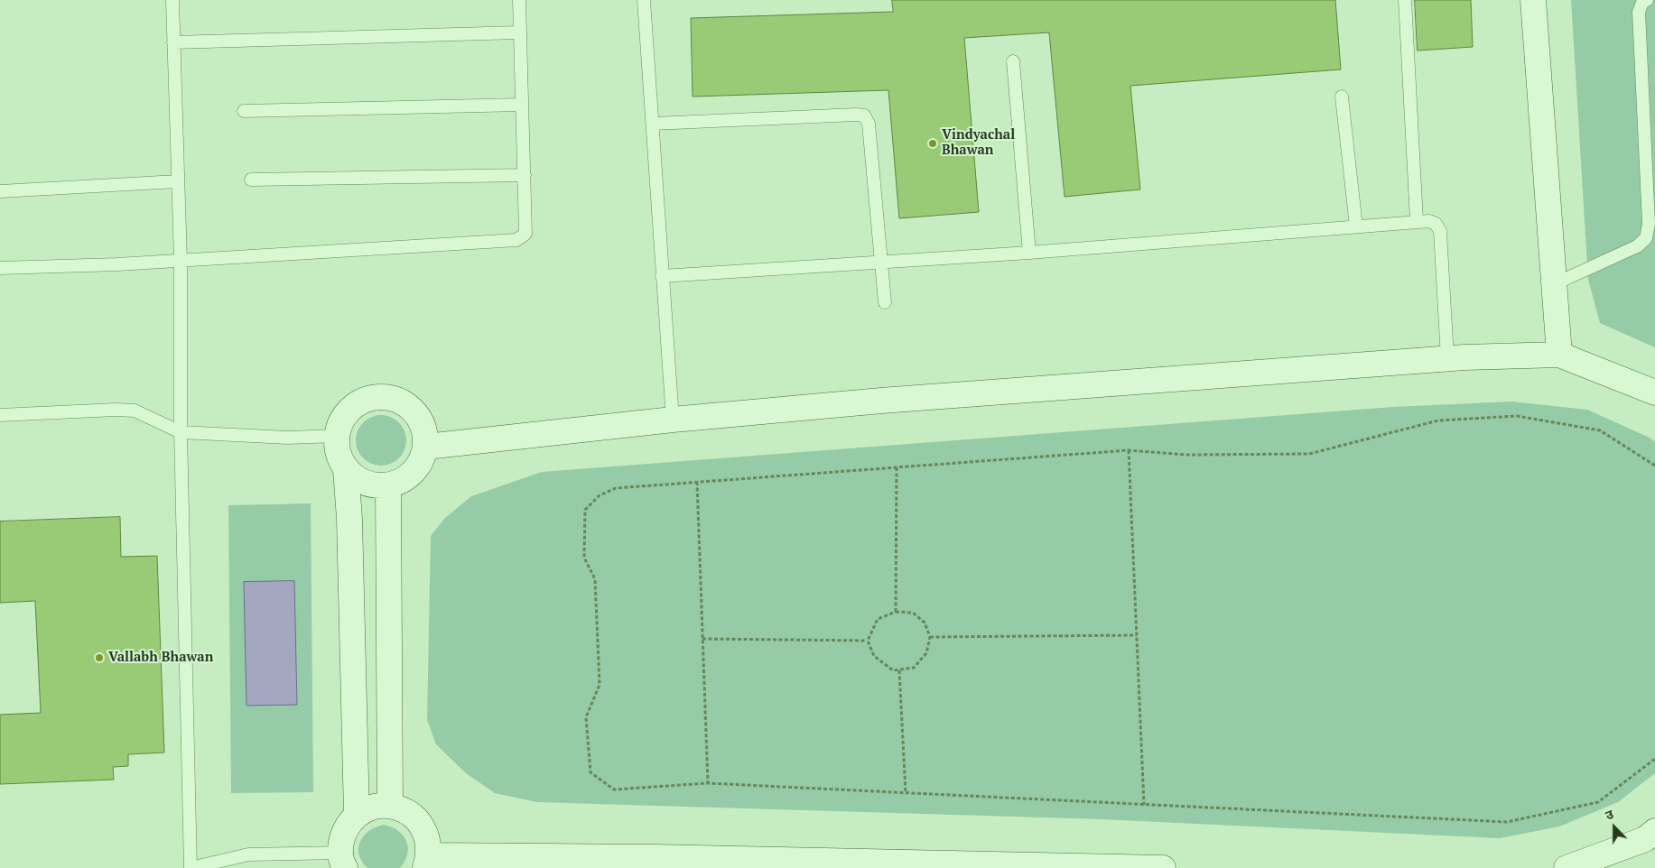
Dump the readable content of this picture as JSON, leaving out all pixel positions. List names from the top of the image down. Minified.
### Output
{"places":["Vindyachal Bhawan","Vallabh Bhawan"],"north":"top"}
